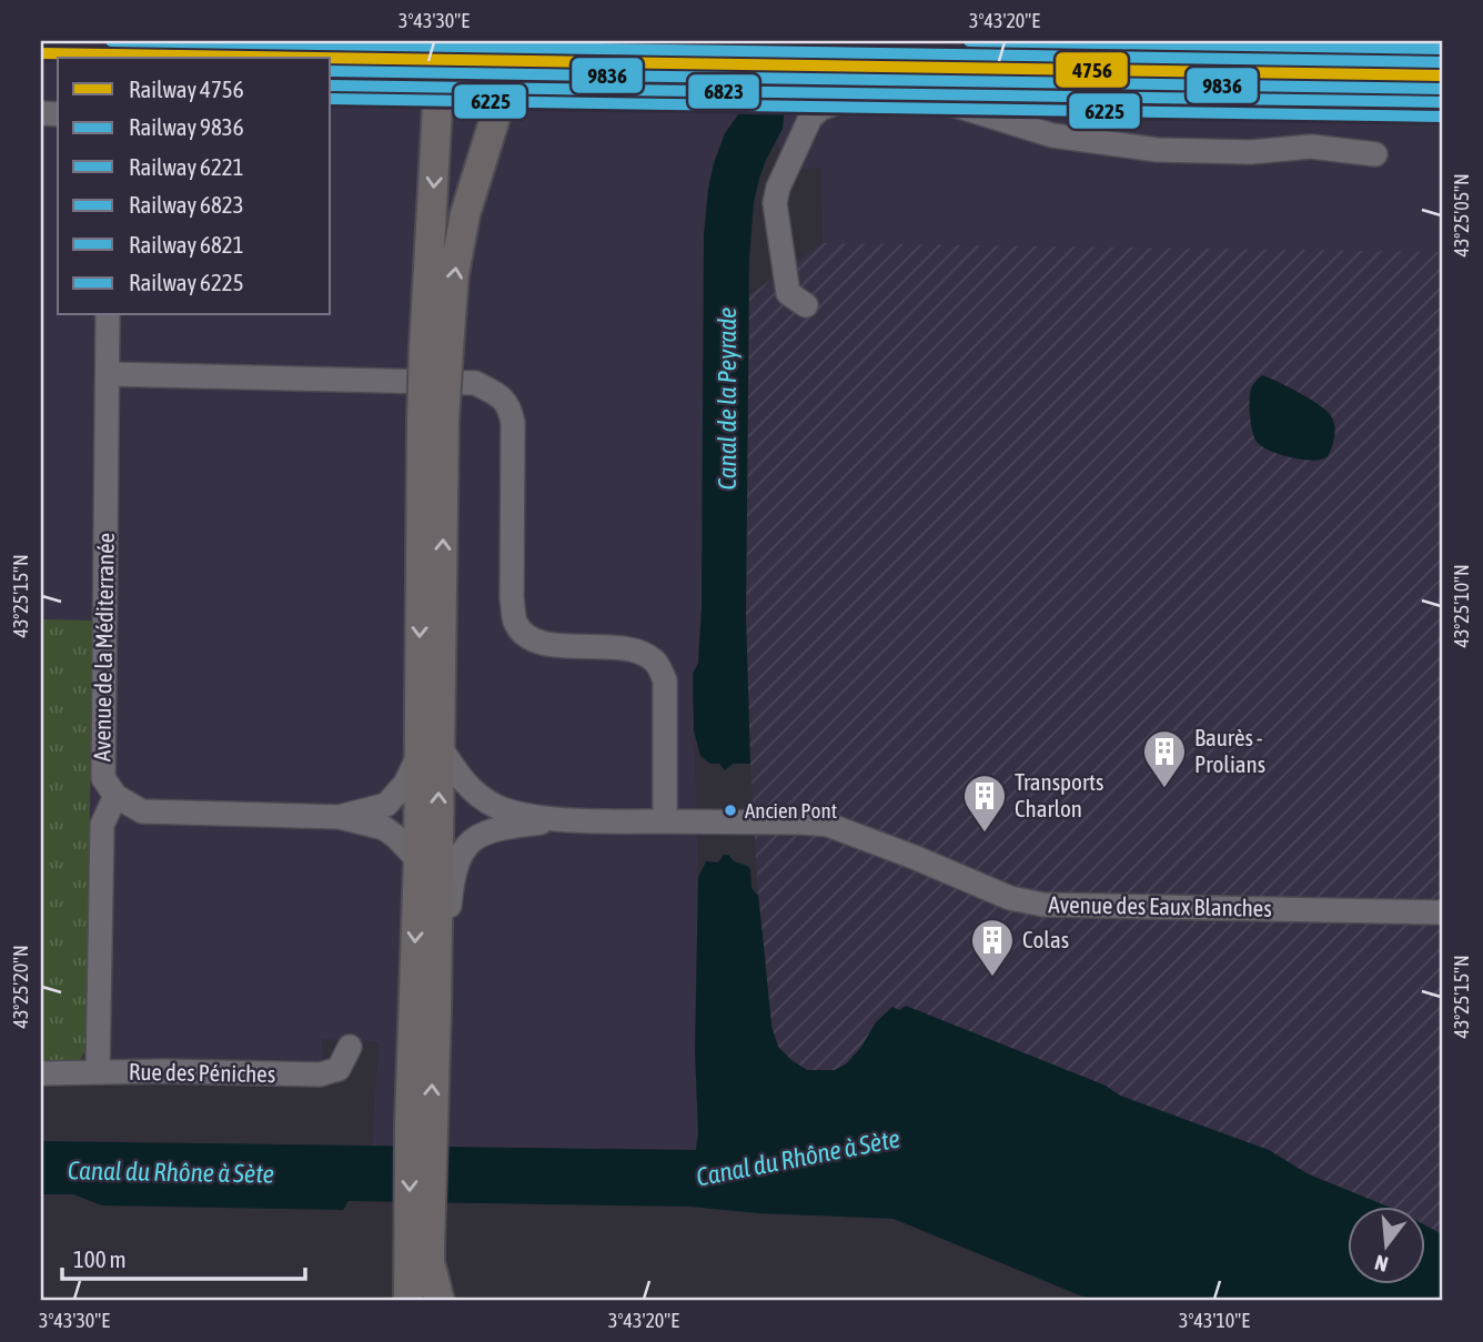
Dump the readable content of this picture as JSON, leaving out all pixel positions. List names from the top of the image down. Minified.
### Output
{"streets":{"street":["Avenue de la Méditerranée","Avenue des Eaux Blanches","Rue des Péniches"]},"water":["Canal de la Peyrade","Canal du Rhône à Sète"],"places":{"building":["Baurès - Prolians","Transports Charlon","Colas"],"other":["Ancien Pont"]},"lines":["rail line 6221","rail line 6821","rail line 4756","rail line 9836","rail line 6823","rail line 6225"],"legend":["Railway 4756","Railway 9836","Railway 6221","Railway 6823","Railway 6821","Railway 6225"],"scale_bar":"100 m","north":"bottom","coordinates":["3°43'30\"E","3°43'20\"E","43°25'05\"N","43°25'15\"N","43°25'10\"N","43°25'20\"N","3°43'10\"E"]}
